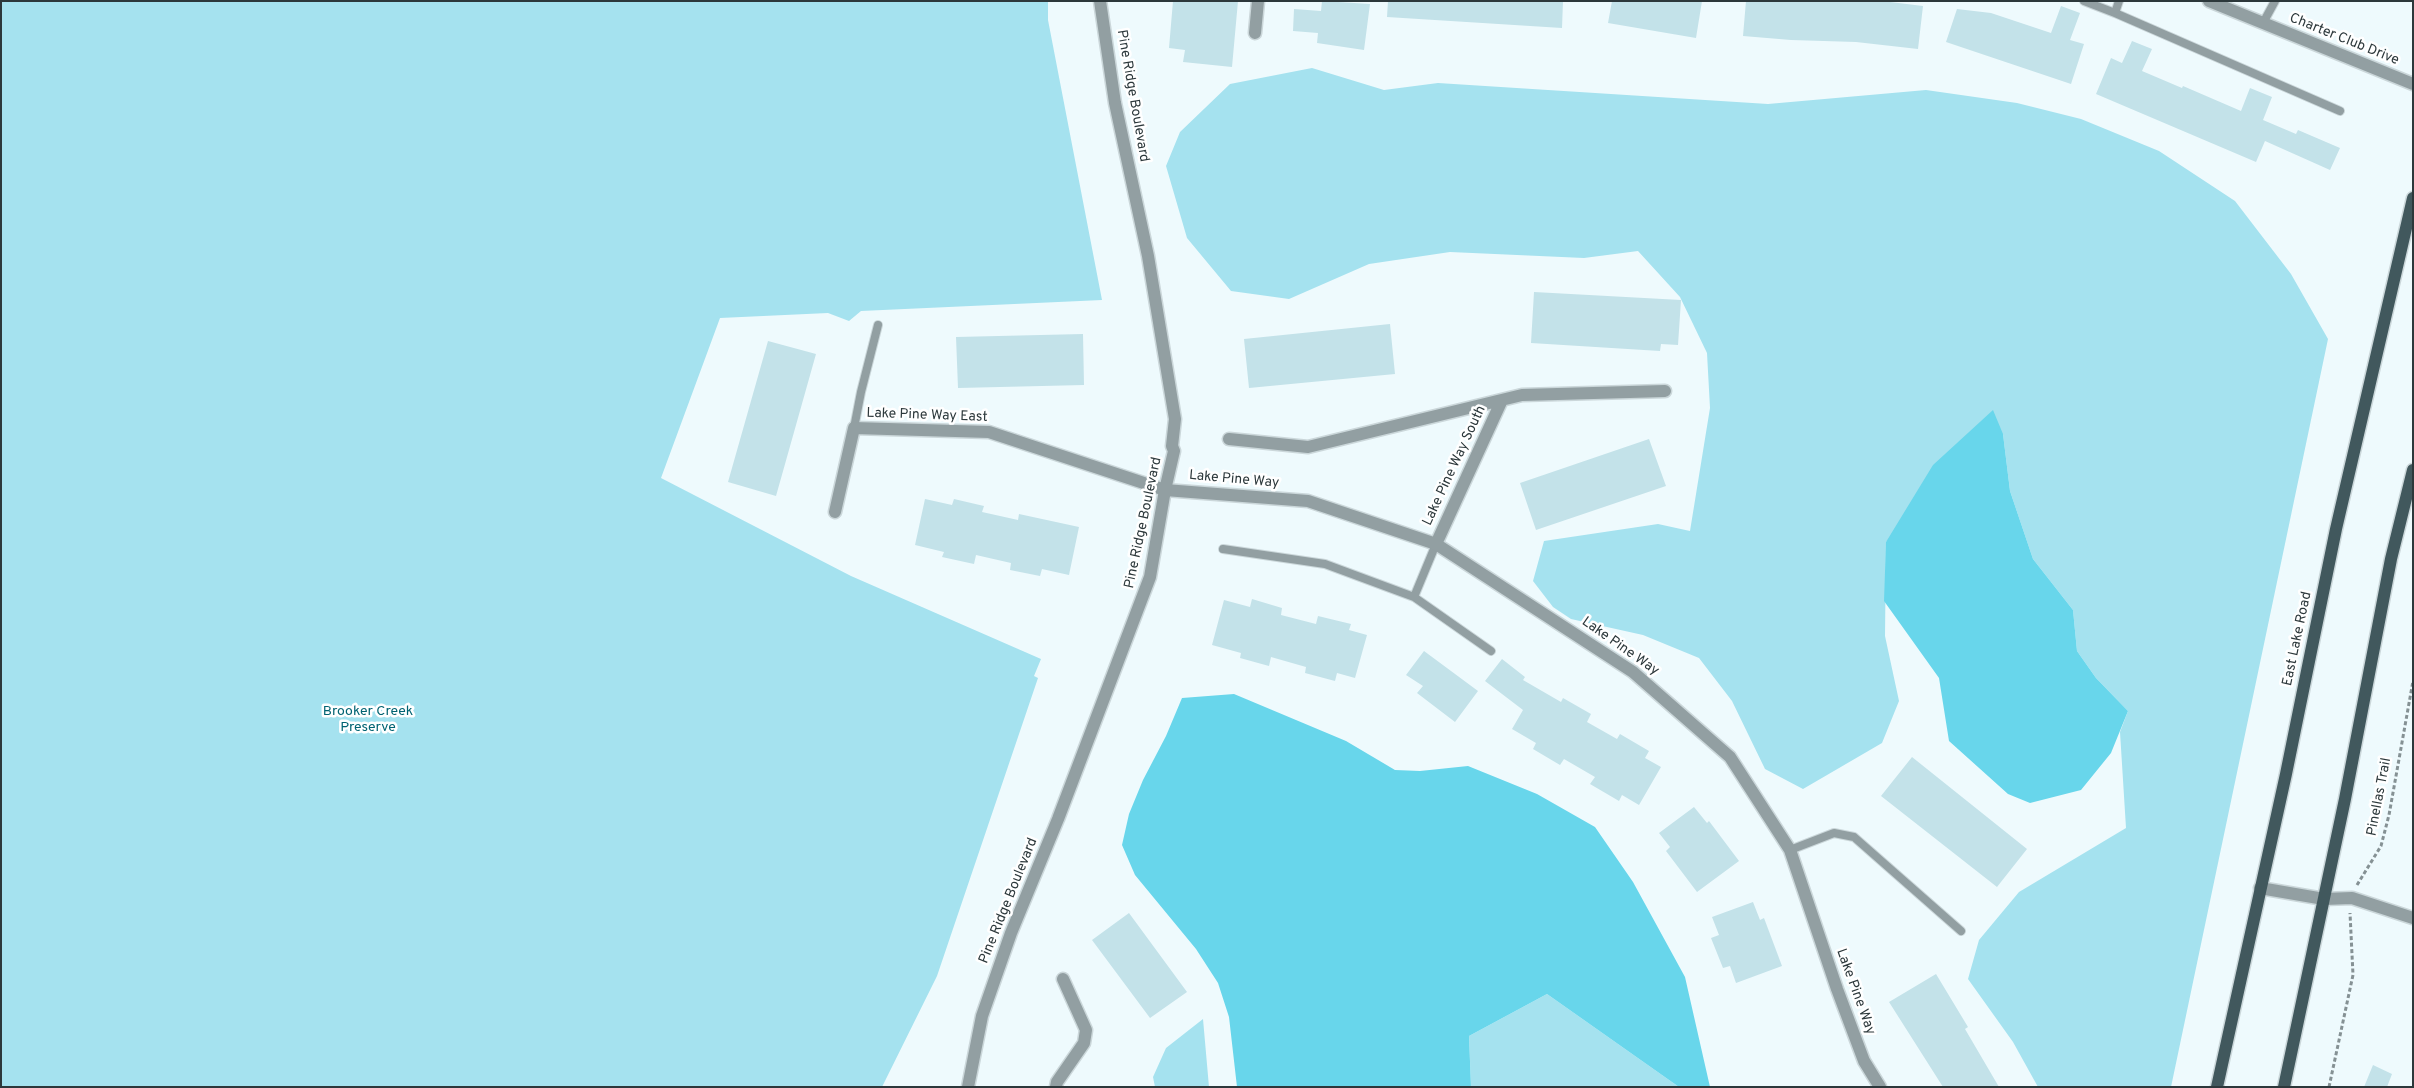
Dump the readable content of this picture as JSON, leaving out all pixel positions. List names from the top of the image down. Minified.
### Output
{"streets":{"main road":["East Lake Road"],"street":["Charter Club Drive","Pine Ridge Boulevard","Lake Pine Way East","Lake Pine Way South","Lake Pine Way"],"path":["Pinellas Trail"]},"crossings":[["Pine Ridge Boulevard","Lake Pine Way East"],["Pine Ridge Boulevard","Lake Pine Way"],["Lake Pine Way East","Lake Pine Way"],["Lake Pine Way South","Lake Pine Way"]],"parks":["Brooker Creek Preserve"]}
